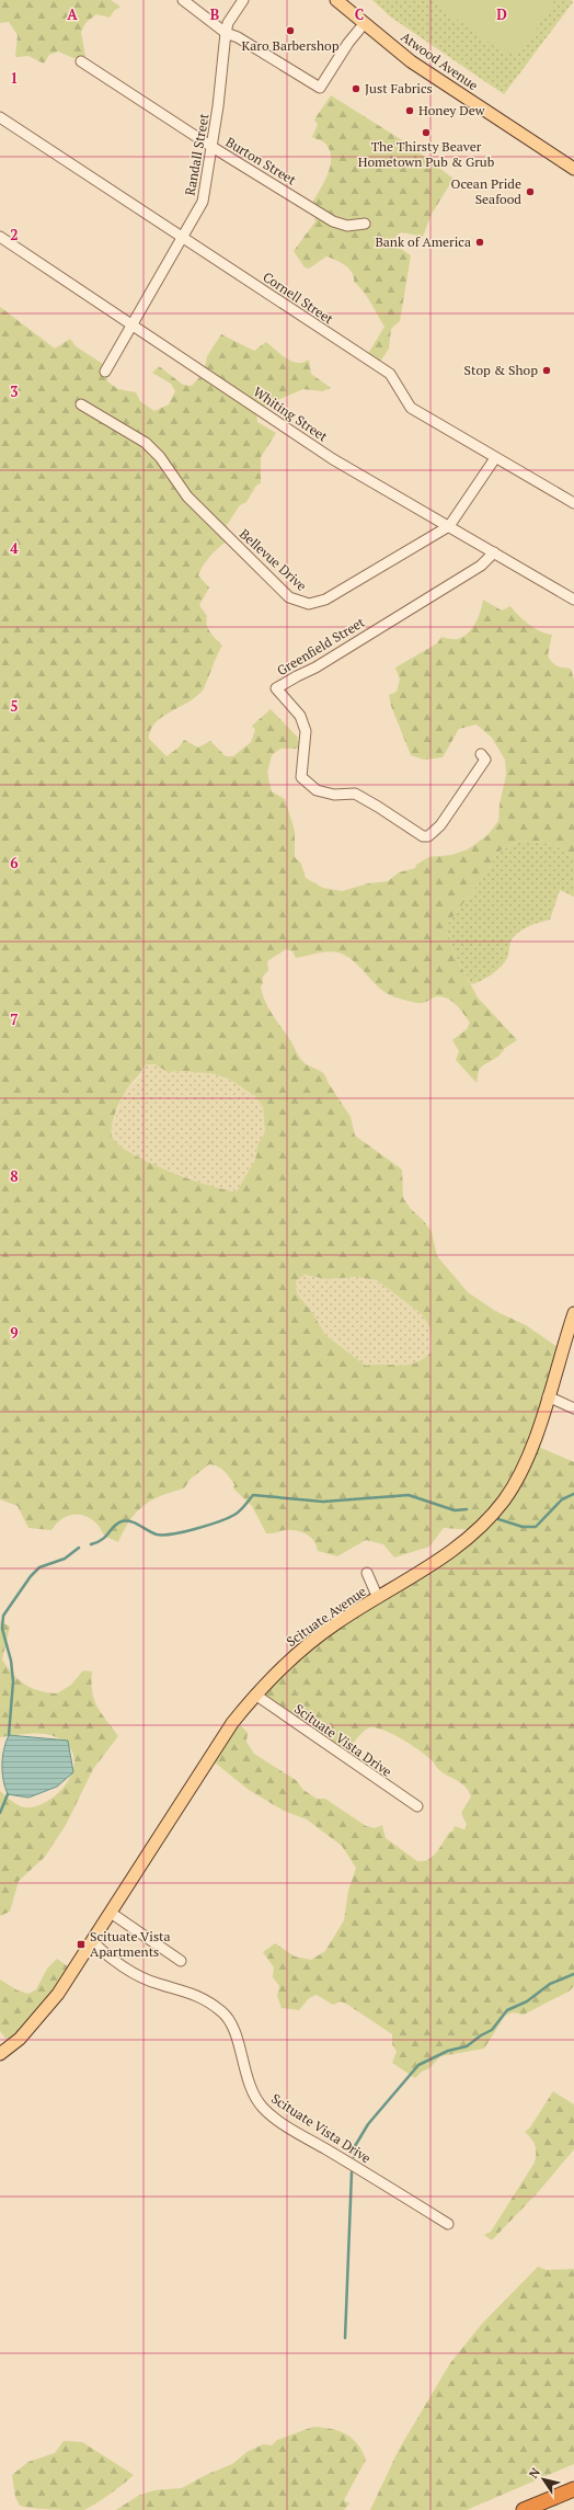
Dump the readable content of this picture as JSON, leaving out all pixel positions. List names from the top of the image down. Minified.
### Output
{"streets":{"main road":["Atwood Avenue","Scituate Avenue"],"street":["Randall Street","Burton Street","Cornell Street","Whiting Street","Bellevue Drive","Greenfield Street","Scituate Vista Drive"]},"crossings":[["Randall Street","Burton Street"],["Randall Street","Cornell Street"],["Randall Street","Whiting Street"],["Cornell Street","Bellevue Drive"],["Whiting Street","Bellevue Drive"],["Whiting Street","Greenfield Street"],["Scituate Avenue","Scituate Vista Drive"]],"places":{"other":["Karo Barbershop","Just Fabrics","Honey Dew","The Thirsty Beaver Hometown Pub & Grub","Ocean Pride Seafood","Bank of America","Stop & Shop"],"transit":["Scituate Vista Apartments"]},"north":"top left","grid":{"columns":["A","B","C","D"],"rows":["1","2","3","4","5","6","7","8","9"]}}
